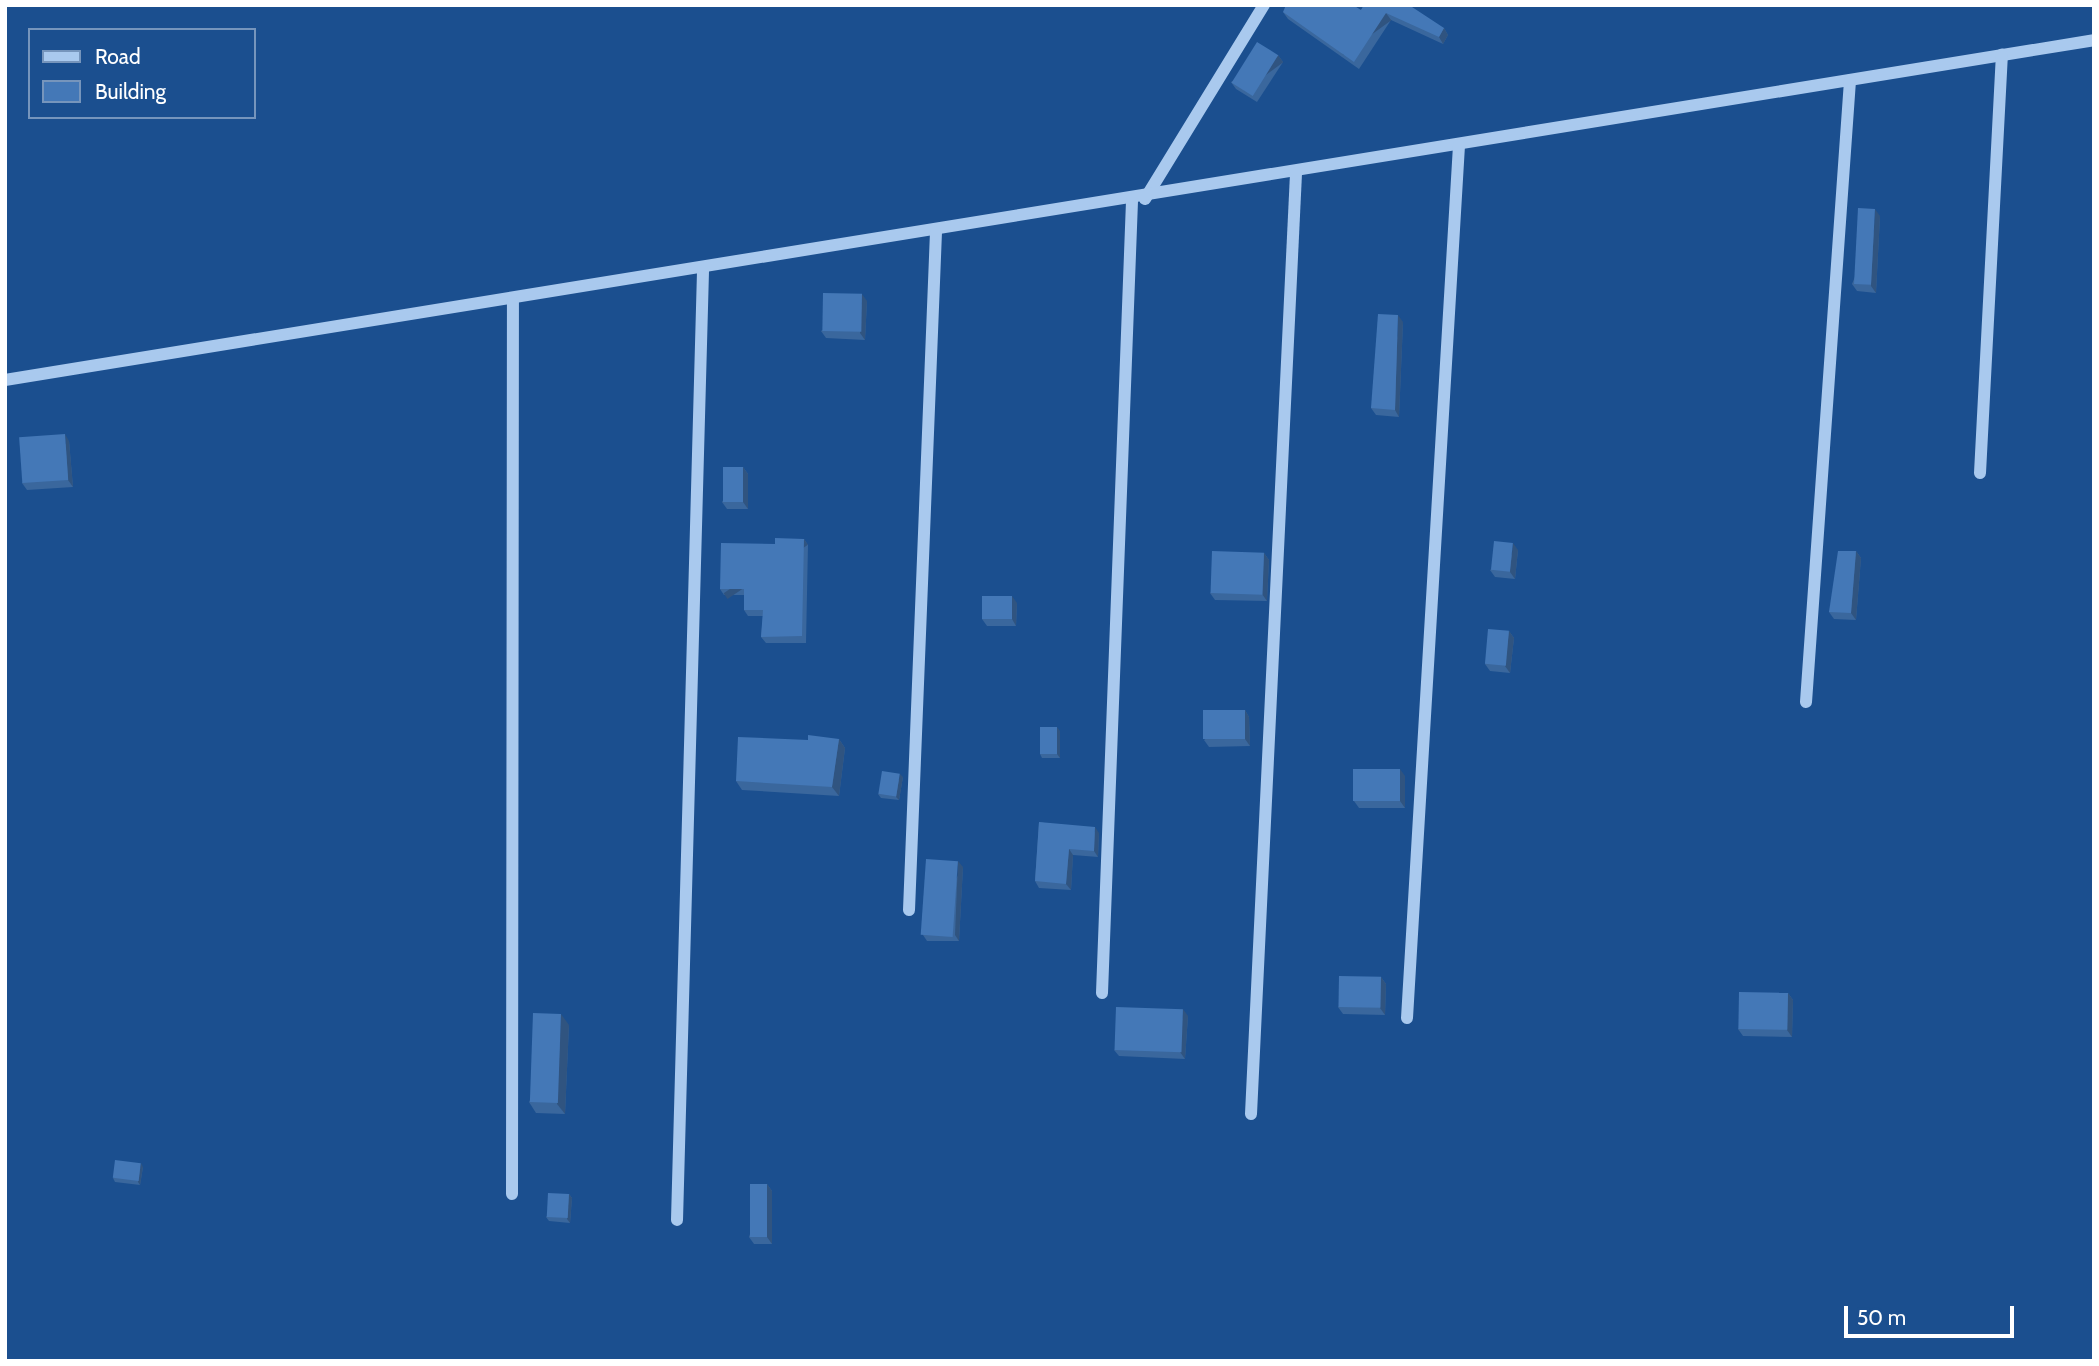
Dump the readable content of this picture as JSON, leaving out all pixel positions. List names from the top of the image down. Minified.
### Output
{"legend":["Road","Building"],"scale_bar":"50 m"}
